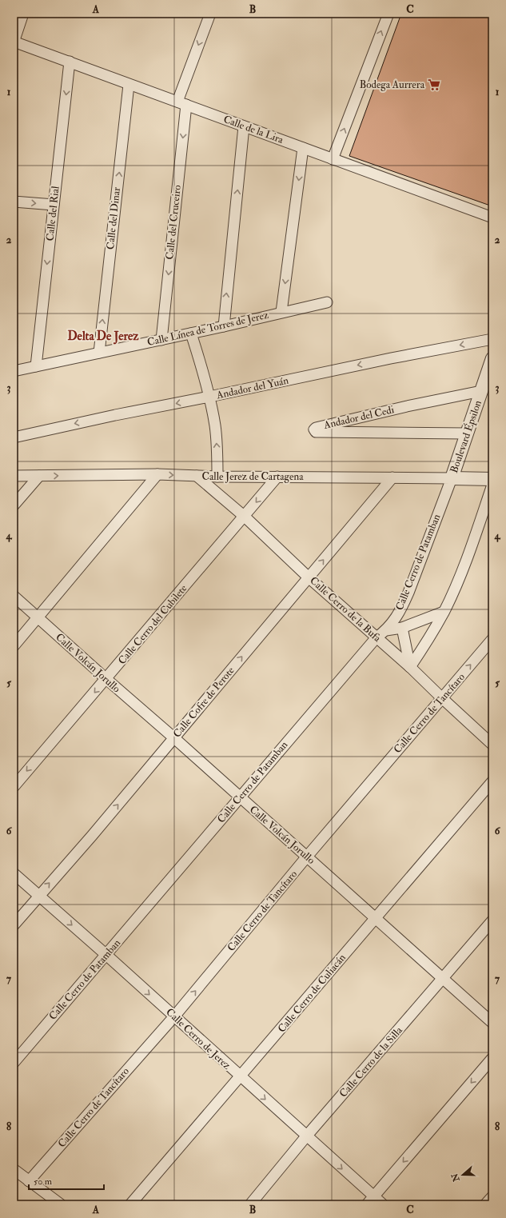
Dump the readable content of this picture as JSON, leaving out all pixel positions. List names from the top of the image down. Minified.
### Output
{"streets":{"street":["Calle de la Lira","Calle del Rial","Calle del Dinar","Calle del Cruceiro","Calle Línea de Torres de Jerez","Andador del Yuán","Andador del Cedi","Boulevard Épsilon","Calle Jerez de Cartagena","Calle Cerro de Patamban","Calle Cerro de la Bufa","Calle Cerro del Cubilete","Calle Volcán Jorullo","Calle Cofre de Perote","Calle Cerro de Tancítaro","Calle Cerro de Culiacán","Calle Cerro de Jerez","Calle Cerro de la Silla"]},"crossings":[["Calle de la Lira","Calle del Rial"],["Calle de la Lira","Calle del Dinar"],["Calle de la Lira","Calle del Cruceiro"],["Calle del Rial","Calle Línea de Torres de Jerez"],["Calle del Dinar","Calle Línea de Torres de Jerez"],["Calle del Cruceiro","Calle Línea de Torres de Jerez"],["Andador del Cedi","Boulevard Épsilon"],["Boulevard Épsilon","Calle Jerez de Cartagena"],["Boulevard Épsilon","Calle Cerro de Patamban"],["Calle Jerez de Cartagena","Calle Cerro de Patamban"],["Calle Jerez de Cartagena","Calle Cerro de la Bufa"],["Calle Jerez de Cartagena","Calle Cerro del Cubilete"],["Calle Jerez de Cartagena","Calle Cofre de Perote"],["Calle Cerro de Patamban","Calle Cerro de la Bufa"],["Calle Cerro de Patamban","Calle Volcán Jorullo"],["Calle Cerro de Patamban","Calle Cerro de Jerez"],["Calle Cerro de la Bufa","Calle Cerro del Cubilete"],["Calle Cerro de la Bufa","Calle Cofre de Perote"],["Calle Cerro de la Bufa","Calle Cerro de Tancítaro"],["Calle Cerro del Cubilete","Calle Volcán Jorullo"],["Calle Volcán Jorullo","Calle Cofre de Perote"],["Calle Volcán Jorullo","Calle Cerro de Tancítaro"],["Calle Volcán Jorullo","Calle Cerro de Culiacán"],["Calle Volcán Jorullo","Calle Cerro de la Silla"],["Calle Cofre de Perote","Calle Cerro de Jerez"],["Calle Cerro de Tancítaro","Calle Cerro de Jerez"],["Calle Cerro de Culiacán","Calle Cerro de Jerez"],["Calle Cerro de Jerez","Calle Cerro de la Silla"]],"one_way":["Calle del Rial","Calle del Dinar","Andador del Yuán","Calle Cerro del Cubilete","Calle Cofre de Perote","Calle Cerro de Tancítaro","Calle Cerro de Jerez"],"districts":["Delta De Jerez"],"places":{"supermarket":["Bodega Aurrera"]},"scale_bar":"50 m","north":"left","grid":{"columns":["A","B","C"],"rows":["1","2","3","4","5","6","7","8"]}}
